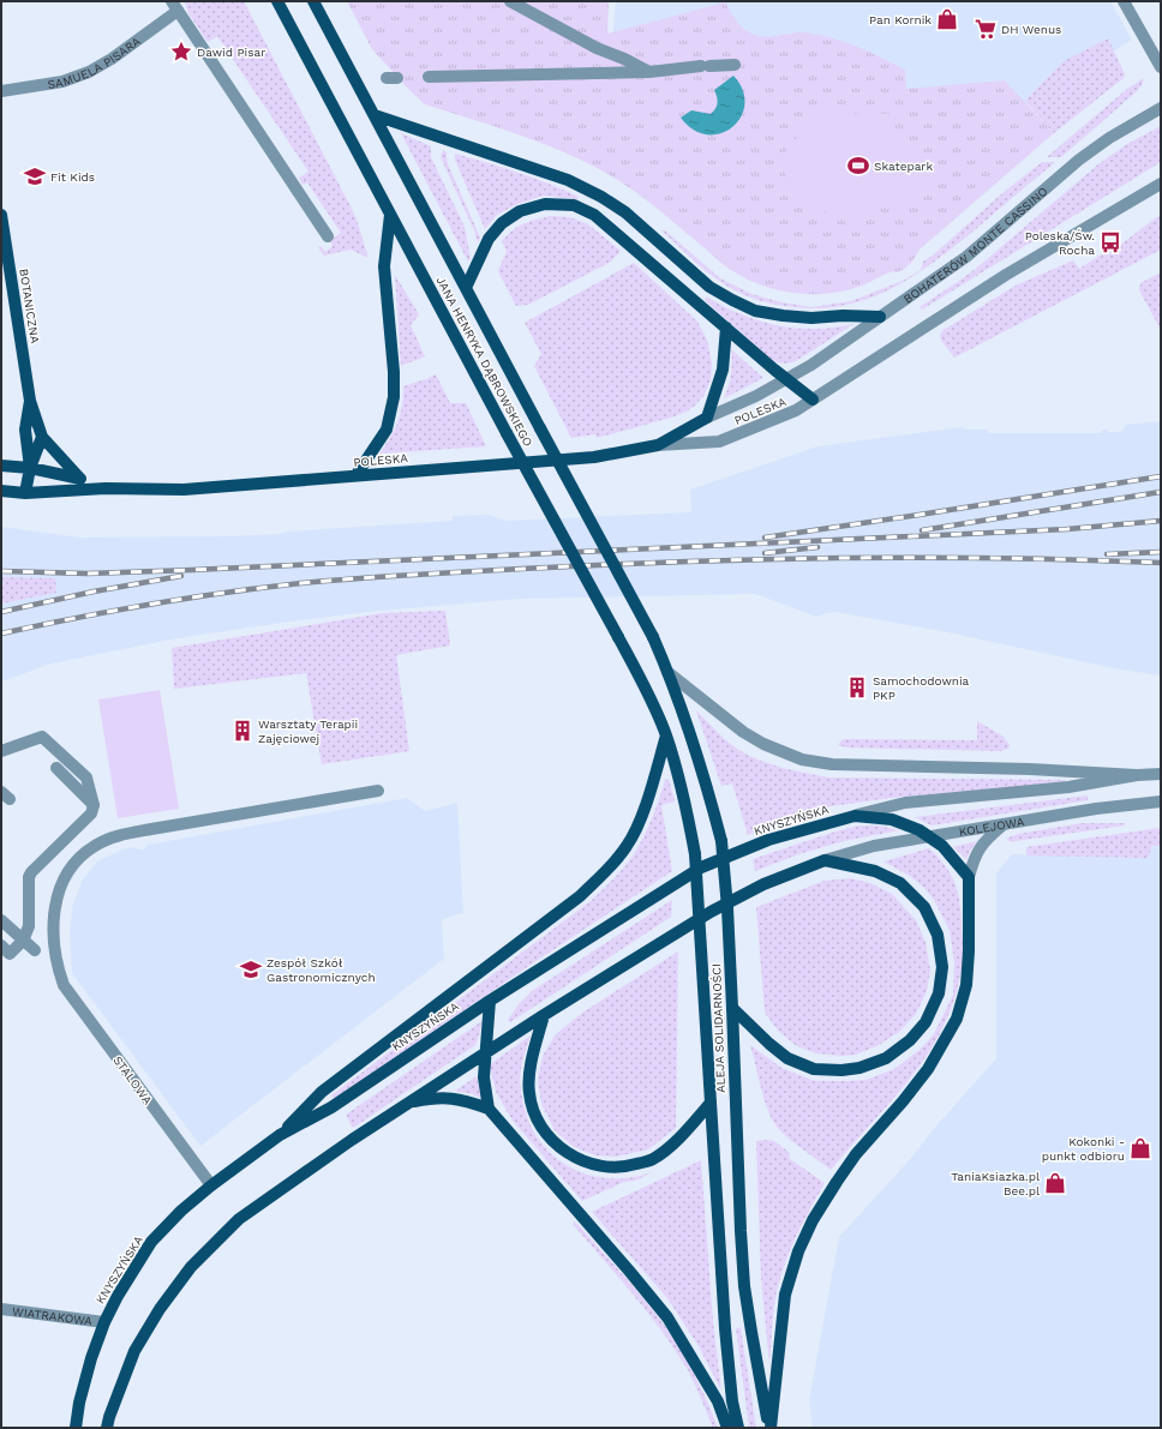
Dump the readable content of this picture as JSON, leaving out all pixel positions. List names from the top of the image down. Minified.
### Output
{"streets":{"main road":["BOTANICZNA","JANA HENRYKA DĄBROWSKIEGO","POLESKA","KNYSZYŃSKA","ALEJA SOLIDARNOŚCI"],"street":["SAMUELA PISARA","BOHATERÓW MONTE CASSINO","KOLEJOWA","STALOWA","WIATRAKOWA"]},"crossings":[["BOHATERÓW MONTE CASSINO","POLESKA"],["BOTANICZNA","POLESKA"],["JANA HENRYKA DĄBROWSKIEGO","ALEJA SOLIDARNOŚCI"],["KNYSZYŃSKA","STALOWA"],["KNYSZYŃSKA","WIATRAKOWA"]],"places":{"shop":["Pan Kornik","Kokonki - punkt odbioru","TaniaKsiazka.pl Bee.pl"],"supermarket":["DH Wenus"],"place":["Dawid Pisar"],"sports":["Skatepark"],"school or university":["Fit Kids","Zespół Szkół Gastronomicznych"],"bus stop":["Poleska/Św. Rocha"],"building":["Samochodownia PKP","Warsztaty Terapii Zajęciowej"]}}
